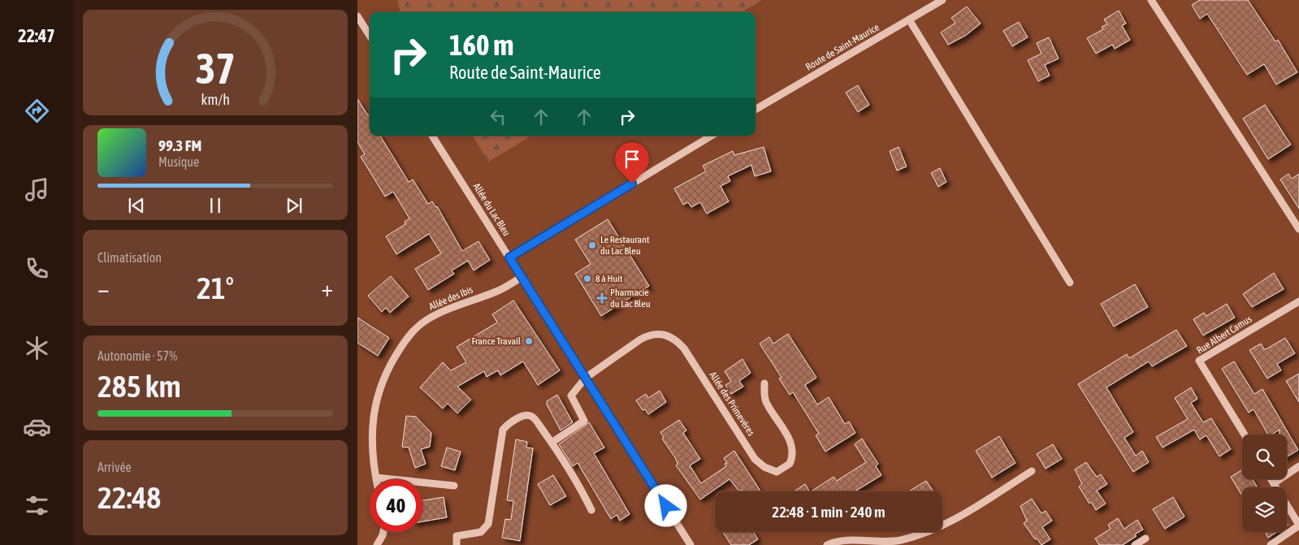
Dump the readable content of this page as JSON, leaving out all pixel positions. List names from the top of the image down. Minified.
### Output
{"streets":{"street":["Route de Saint-Maurice","Allée du Lac Bleu","Allée des Ibis","Rue Albert Camus","Allée des Primevères"]},"crossings":[["Allée du Lac Bleu","Allée des Ibis"],["Allée du Lac Bleu","Allée des Primevères"]],"places":{"other":["Le Restaurant du Lac Bleu","8 à Huit","France Travail"],"health":["Pharmacie du Lac Bleu"]},"page":{"tabs":"22:47","turn":["160 m","Route de Saint-Maurice"],"song":["99.3 FM","Musique"],"tile":["Climatisation",["Autonomie · 57%","285 km"],["Arrivée","22:48"]],"heat":["−","21°","+"],"limit":"40","trip":"22:48 · 1 min · 240 m","gauge":["37","km/h"]}}
